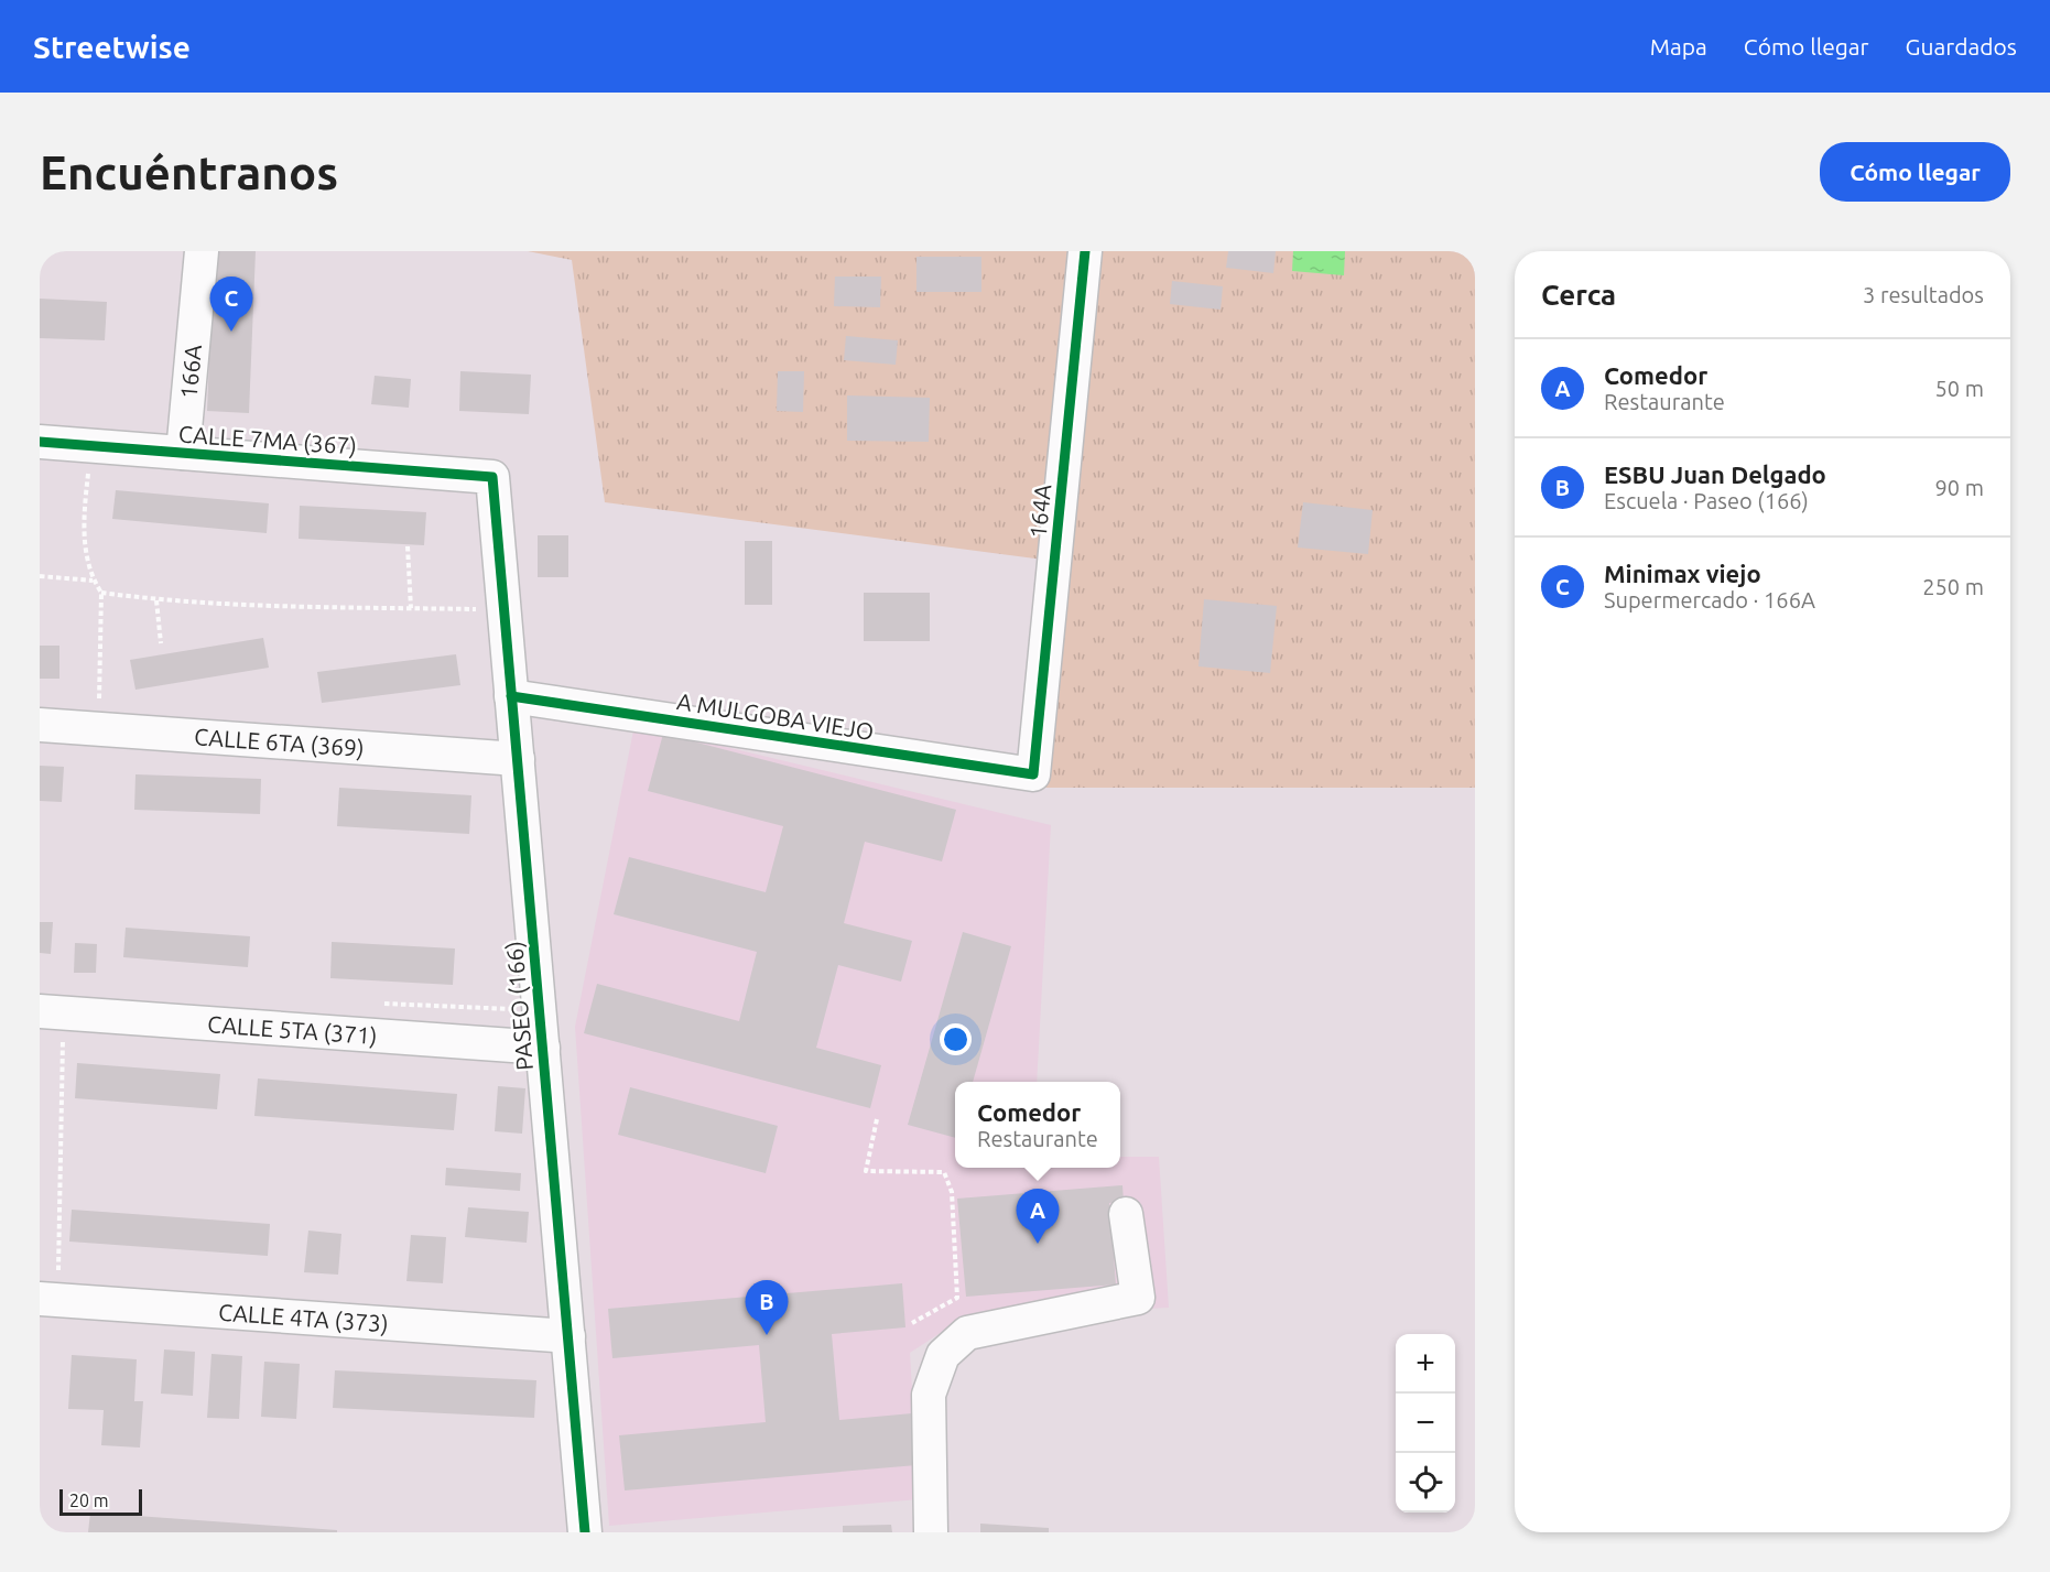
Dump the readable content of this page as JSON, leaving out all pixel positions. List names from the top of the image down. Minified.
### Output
{"streets":{"street":["166A","CALLE 7MA (367)","164A","A MULGOBA VIEJO","CALLE 6TA (369)","PASEO (166)","CALLE 5TA (371)","CALLE 4TA (373)"]},"crossings":[["166A","CALLE 7MA (367)"],["CALLE 7MA (367)","PASEO (166)"],["164A","A MULGOBA VIEJO"],["A MULGOBA VIEJO","PASEO (166)"],["CALLE 6TA (369)","PASEO (166)"],["PASEO (166)","CALLE 5TA (371)"],["PASEO (166)","CALLE 4TA (373)"]],"scale_bar":"20 m","page":{"header":"Streetwise","nav":["Mapa","Cómo llegar","Guardados"],"buttons":"Cómo llegar","title":"Encuéntranos","heading":["Cerca","3 resultados"],"pins":["C","A","B"],"list":[{"mark":"A","name":"Comedor","note":"Restaurante","value":"50 m"},{"mark":"B","name":"ESBU Juan Delgado","note":"Escuela · Paseo (166)","value":"90 m"},{"mark":"C","name":"Minimax viejo","note":"Supermercado · 166A","value":"250 m"}],"popup":["Comedor","Restaurante"],"map_buttons":["+","−"],"scale":"20 m"}}
